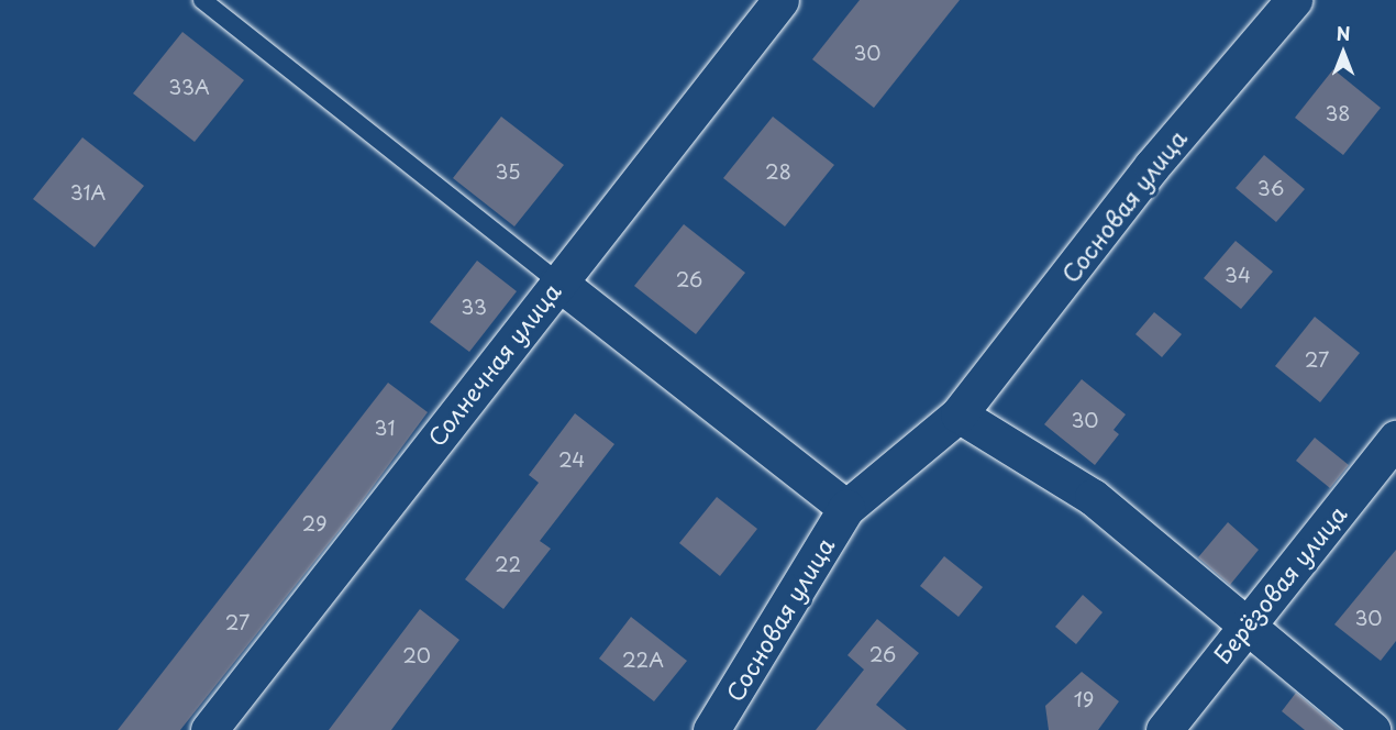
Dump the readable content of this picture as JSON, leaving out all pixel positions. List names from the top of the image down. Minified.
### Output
{"streets":{"street":["Сосновая улица","Солнечная улица","Берёзовая улица"]},"house_numbers":["30","33А","38","35","28","36","31А","34","26","33","27","30","31","24","29","22","30","27","26","20","22А","19"],"north":"top"}
